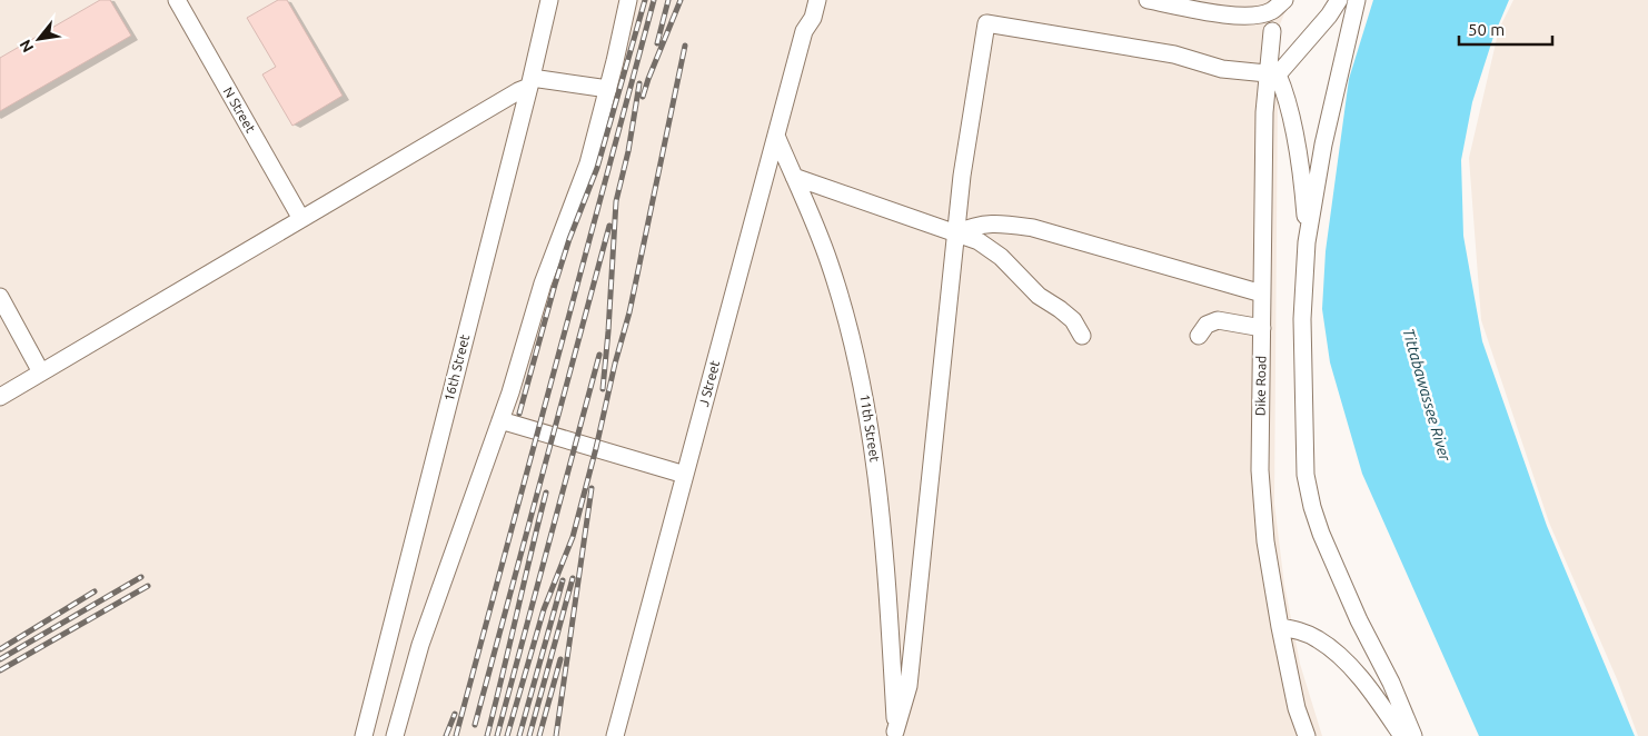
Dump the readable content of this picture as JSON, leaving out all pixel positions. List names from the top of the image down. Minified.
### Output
{"streets":{"lane":["N Street","16th Street","J Street","Dike Road","11th Street"]},"crossings":[["J Street","11th Street"]],"water":["Tittabawassee River"],"scale_bar":"50 m","north":"bottom left"}
